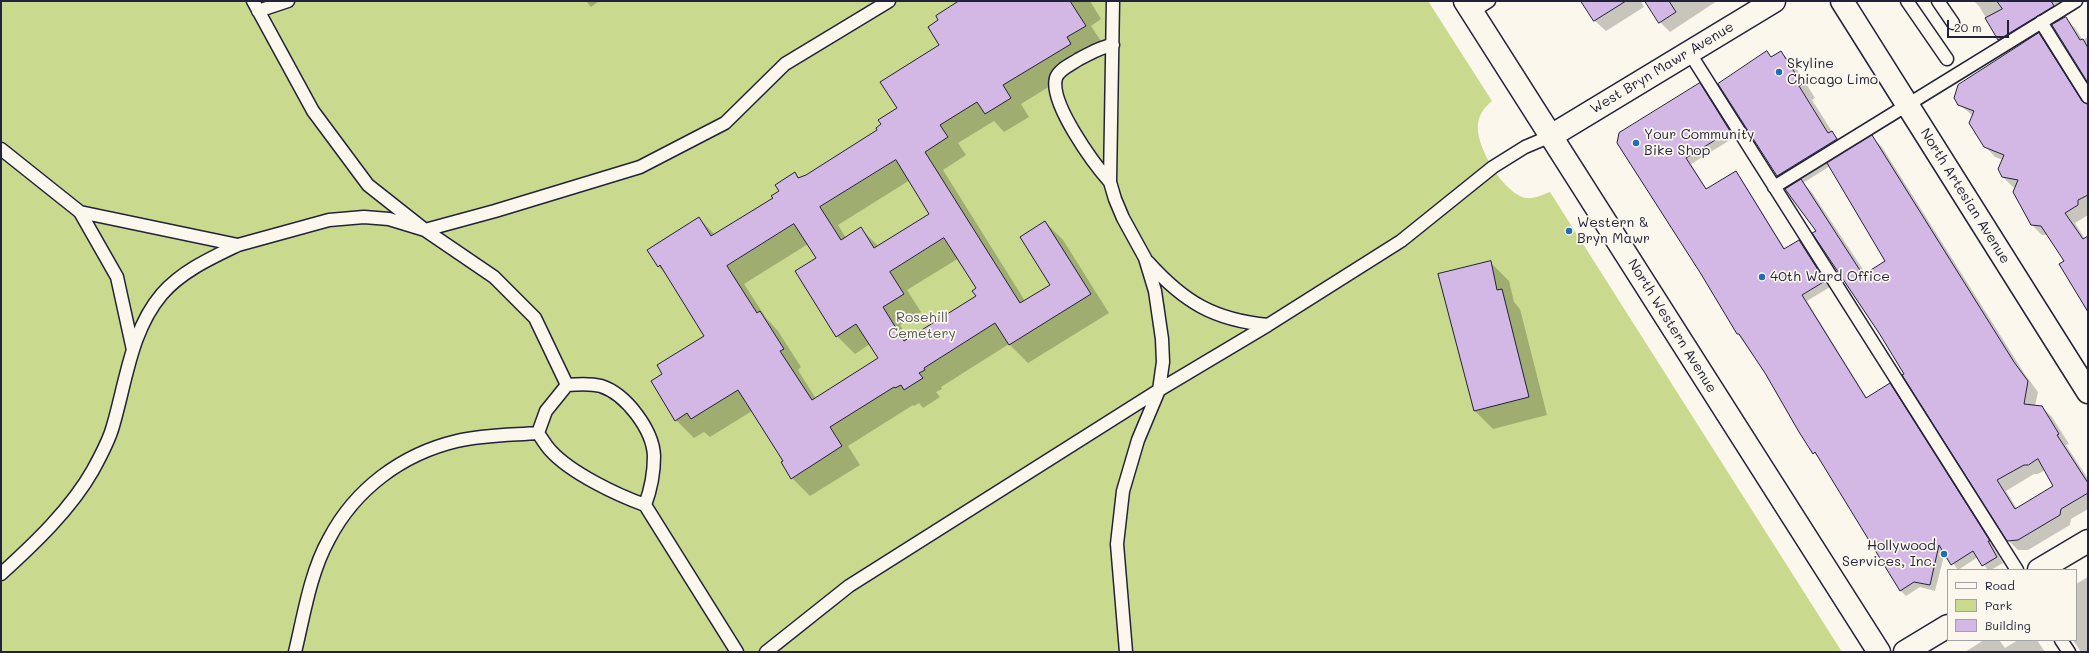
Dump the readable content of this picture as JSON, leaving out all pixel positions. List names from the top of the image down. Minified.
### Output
{"streets":{"street":["West Bryn Mawr Avenue","North Artesian Avenue","North Western Avenue"]},"crossings":[["West Bryn Mawr Avenue","North Western Avenue"]],"parks":["Rosehill Cemetery"],"places":["Skyline Chicago Limo","Your Community Bike Shop","Western & Bryn Mawr","40th Ward Office","Hollywood Services, Inc."],"legend":["Road","Park","Building"],"scale_bar":"20 m"}
